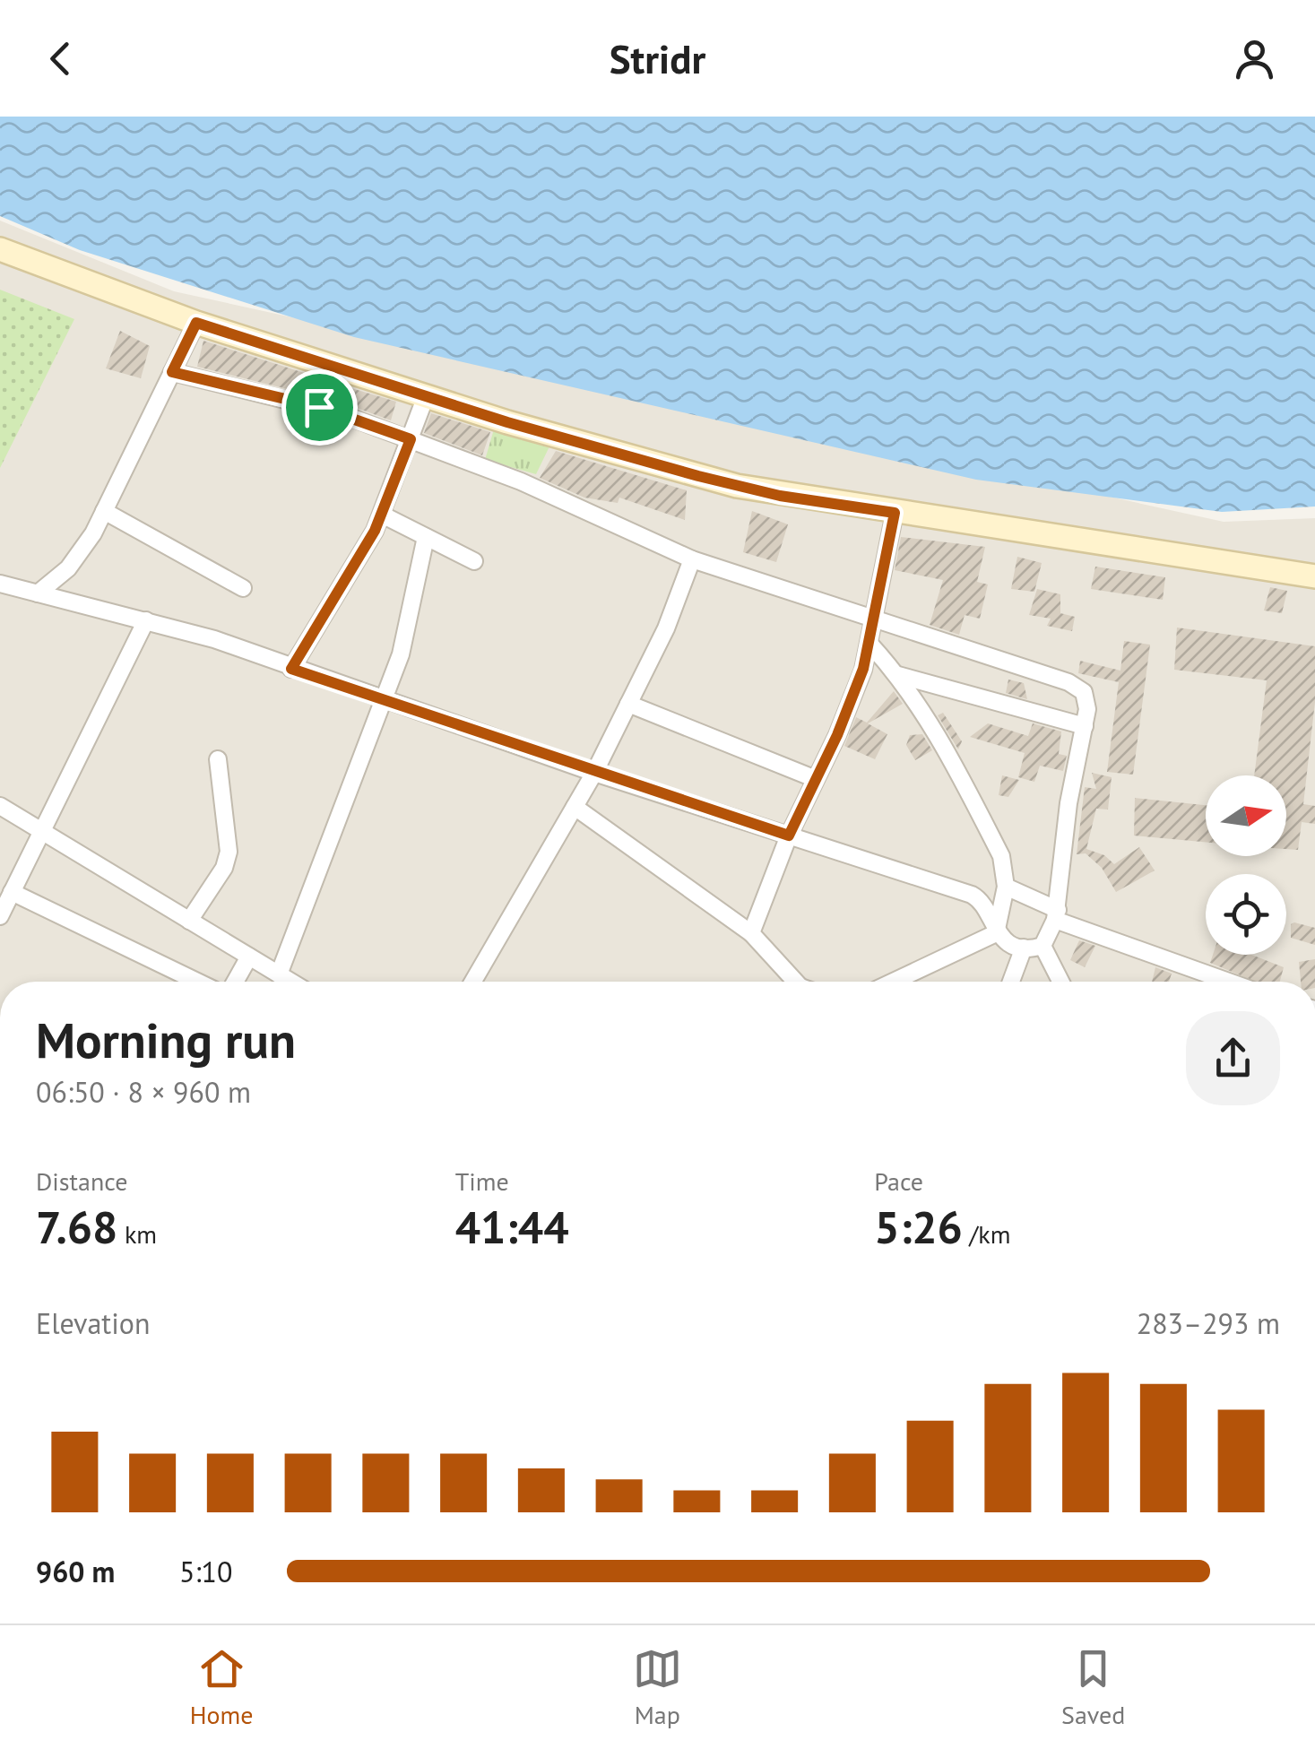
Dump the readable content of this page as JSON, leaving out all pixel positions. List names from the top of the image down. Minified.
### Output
{"north":"right","page":{"header":"Stridr","heading":["Morning run","06:50 · 8 × 960 m"],"stats":[["Distance","7.68 km"],["Time","41:44"],["Pace","5:26 /km"]],"chart":["Elevation","283–293 m"],"list":[{"name":"960 m","note":"5:10"}],"tabs":["Home","Map","Saved"]}}
